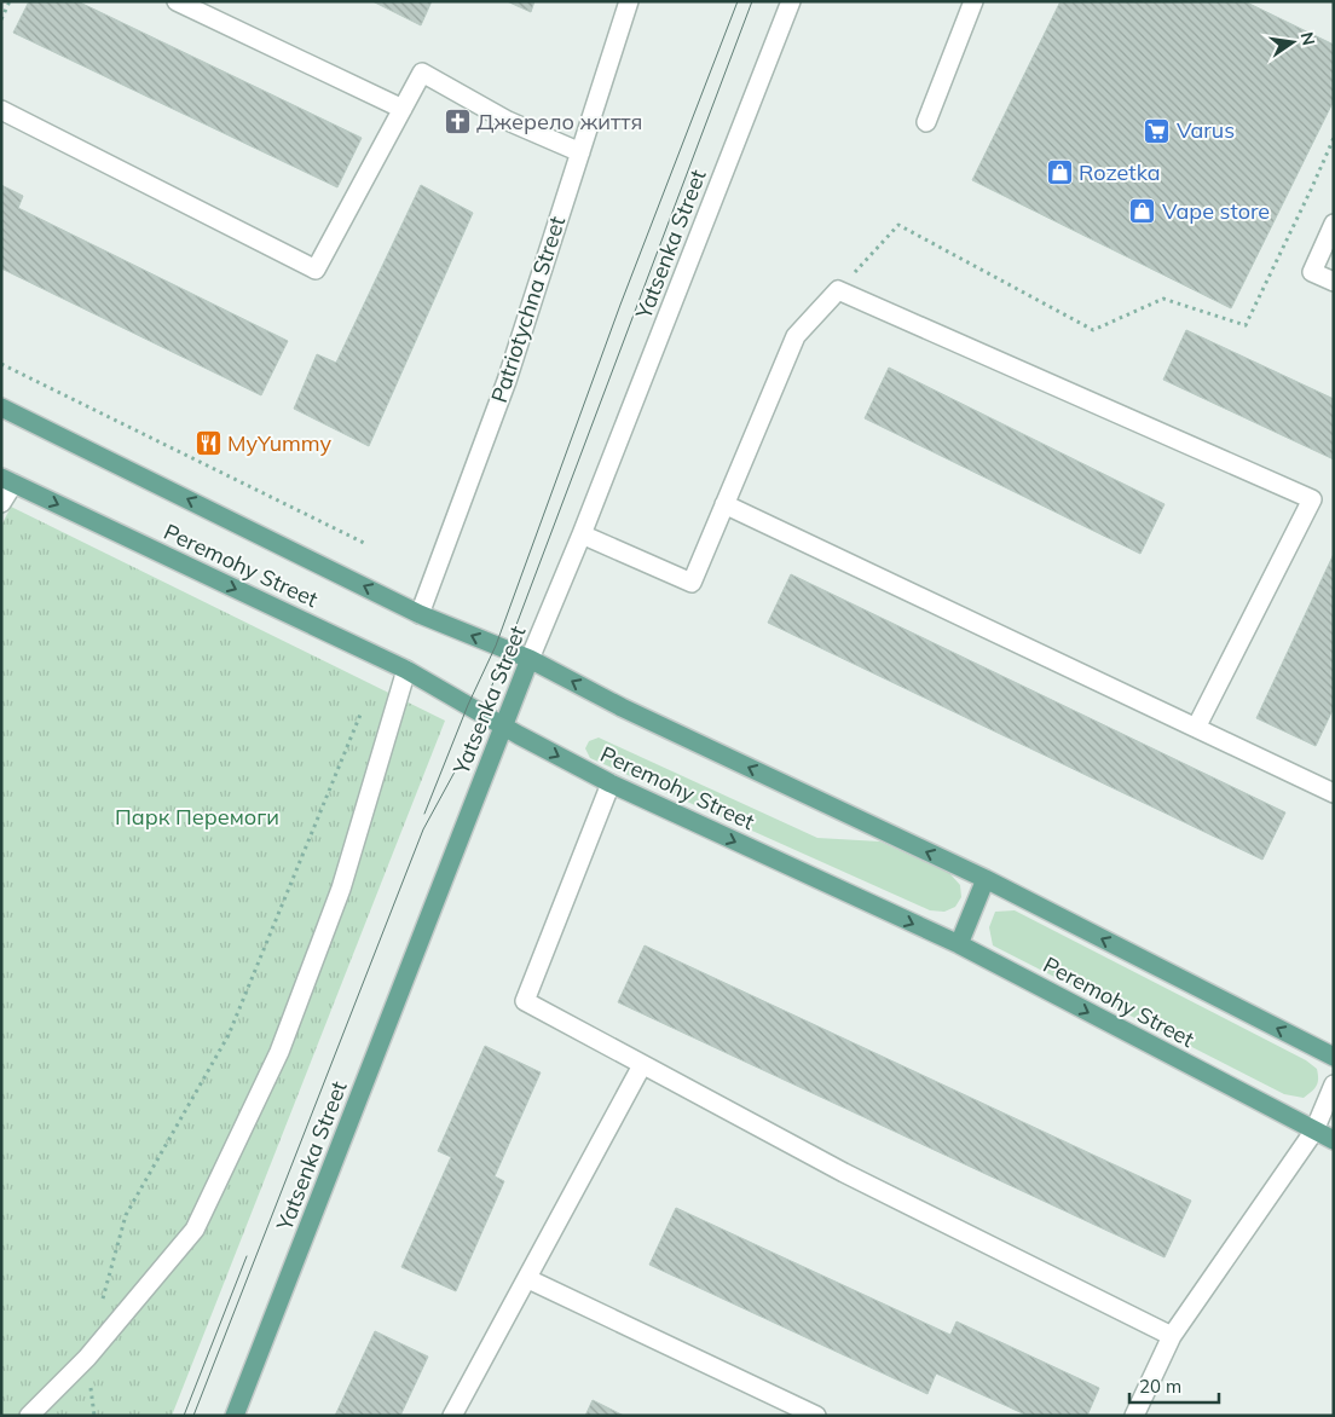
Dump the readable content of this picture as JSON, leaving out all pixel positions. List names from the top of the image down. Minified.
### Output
{"streets":{"main road":["Yatsenka Street","Peremohy Street"],"street":["Patriotychna Street"]},"crossings":[["Yatsenka Street","Peremohy Street"],["Patriotychna Street","Peremohy Street"]],"parks":["Парк Перемоги"],"places":{"church":["Джерело життя"],"supermarket":["Varus"],"shop":["Rozetka","Vape store"],"restaurant":["MyYummy"]},"scale_bar":"20 m","north":"right"}
